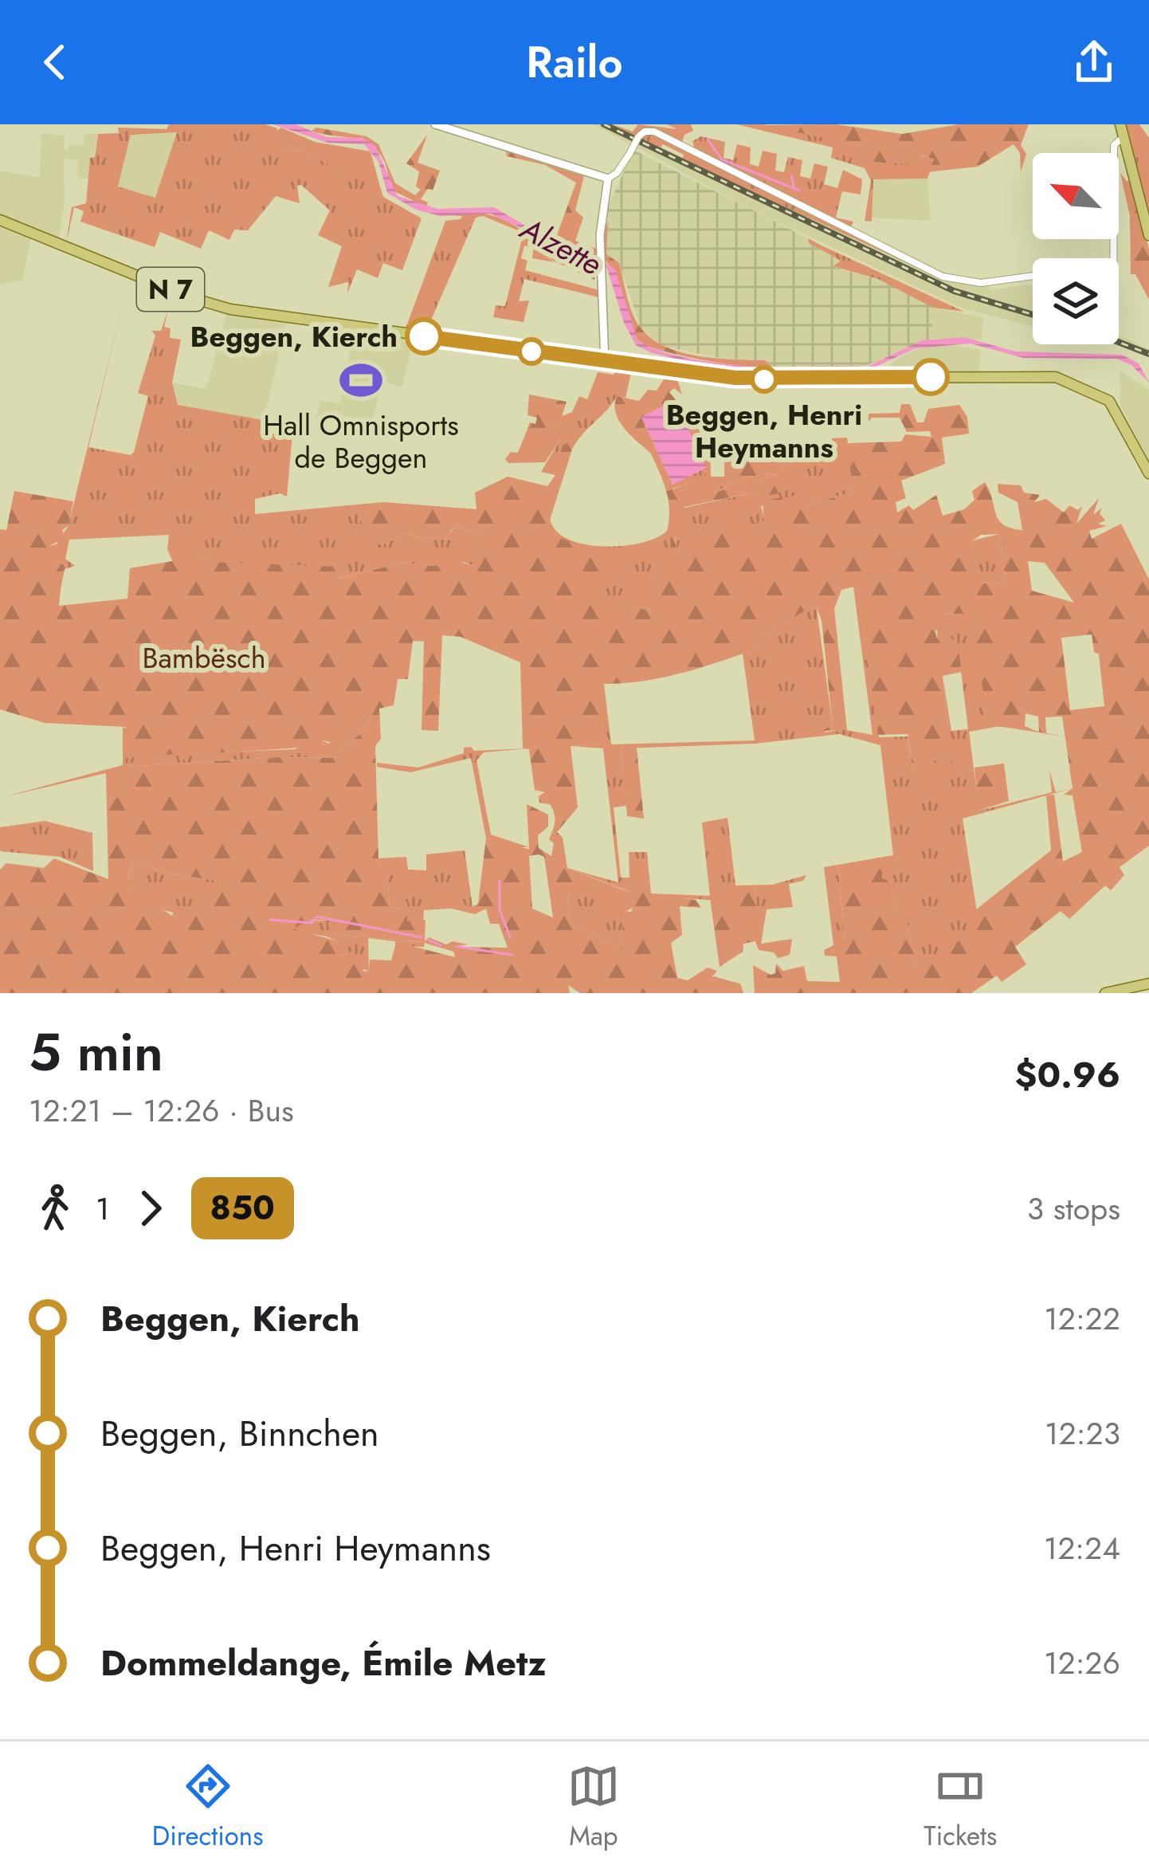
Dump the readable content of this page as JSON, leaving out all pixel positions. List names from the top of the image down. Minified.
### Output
{"streets":{"main road":["N 7"]},"water":["Alzette"],"parks":["Bambësch"],"places":{"other":["Beggen, Kierch","Beggen, Henri Heymanns"],"sports":["Hall Omnisports de Beggen"]},"lines":["bus line 850"],"north":"top left","page":{"header":"Railo","heading":["5 min","12:21 – 12:26 · Bus","$0.96"],"legs":["1","850","3 stops"],"list":[{"name":"Beggen, Kierch","value":"12:22"},{"name":"Beggen, Binnchen","value":"12:23"},{"name":"Beggen, Henri Heymanns","value":"12:24"},{"name":"Dommeldange, Émile Metz","value":"12:26"}],"tabs":["Directions","Map","Tickets"]}}
